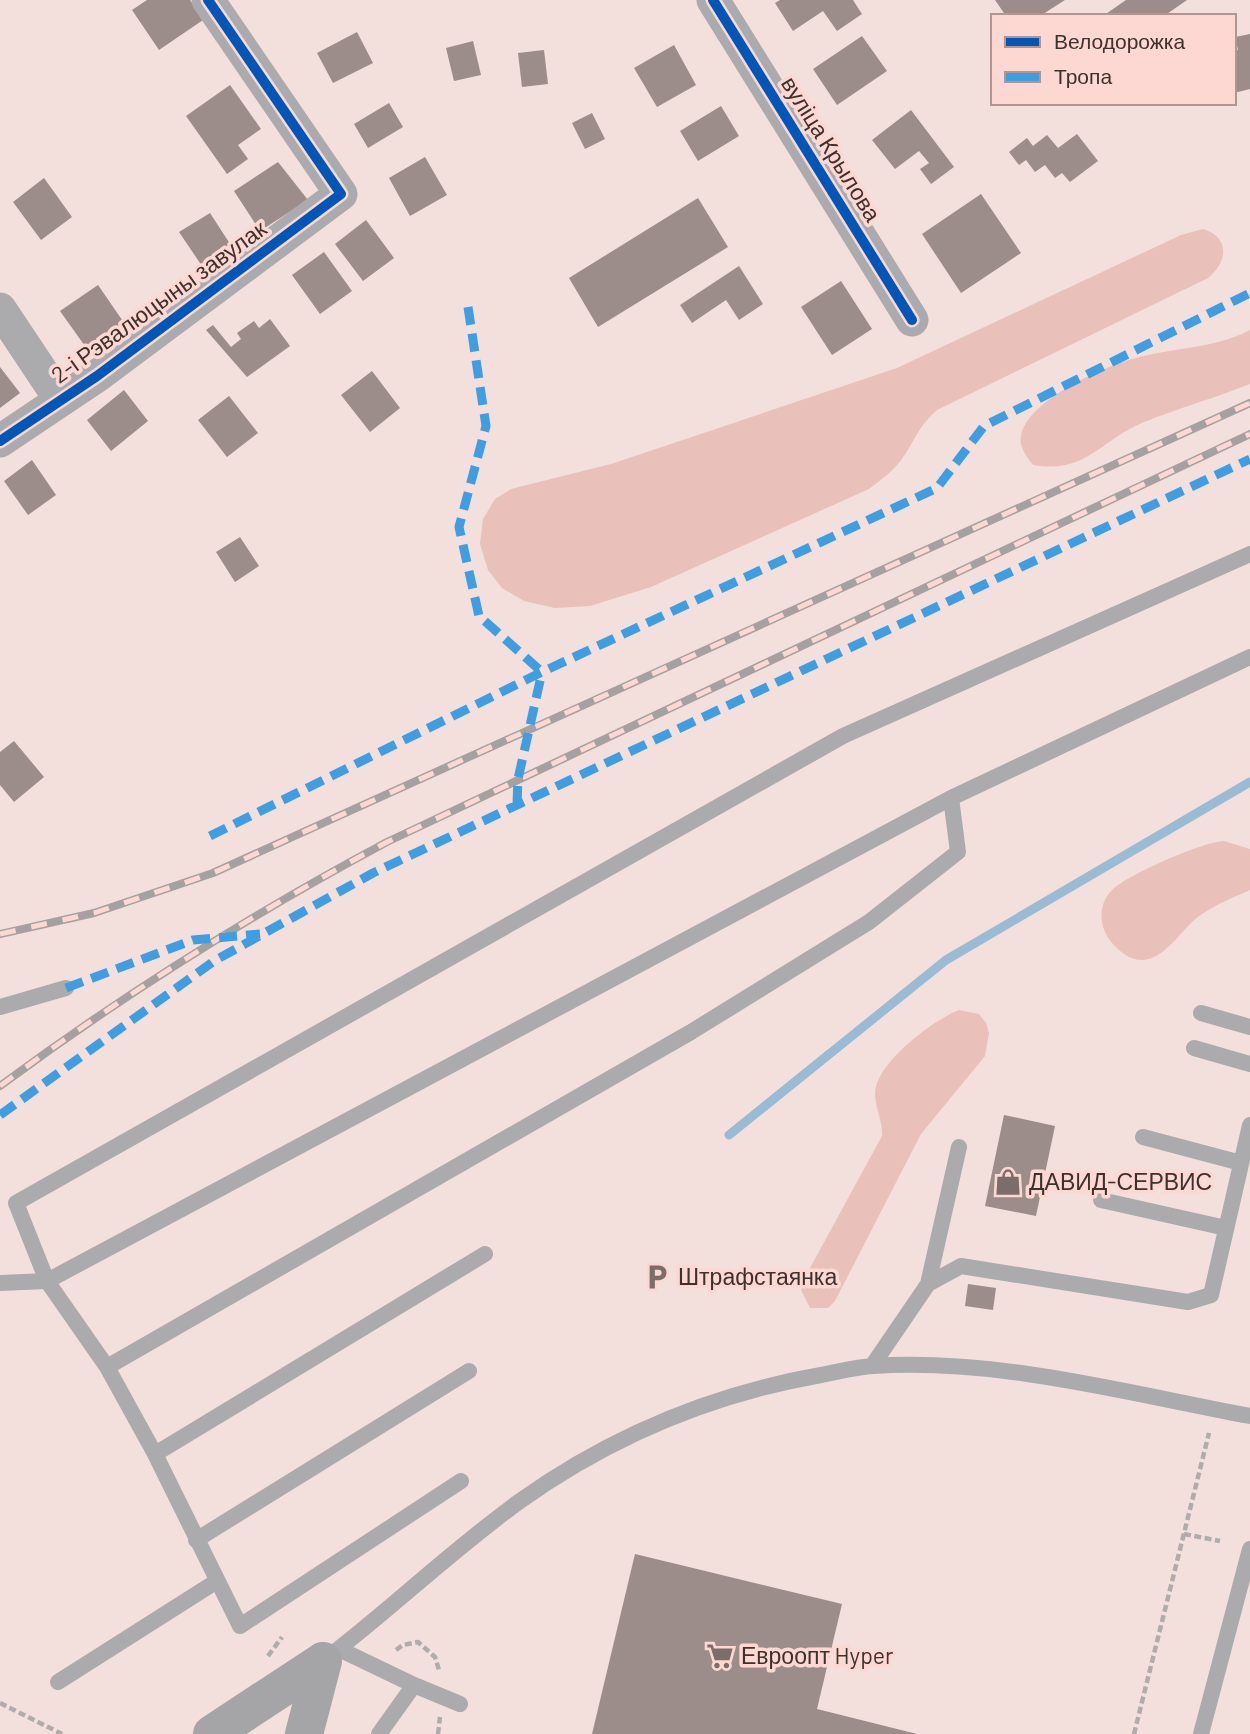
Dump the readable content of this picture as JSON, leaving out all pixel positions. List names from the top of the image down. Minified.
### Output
{"streets":{"street":["вуліца Крылова","2-і Рэвалюцыны завулак"]},"places":{"shop":["ДАВИД-СЕРВИС"],"parking":["Штрафстаянка"],"supermarket":["Евроопт Hyper"]},"legend":["Велодорожка","Тропа"]}
